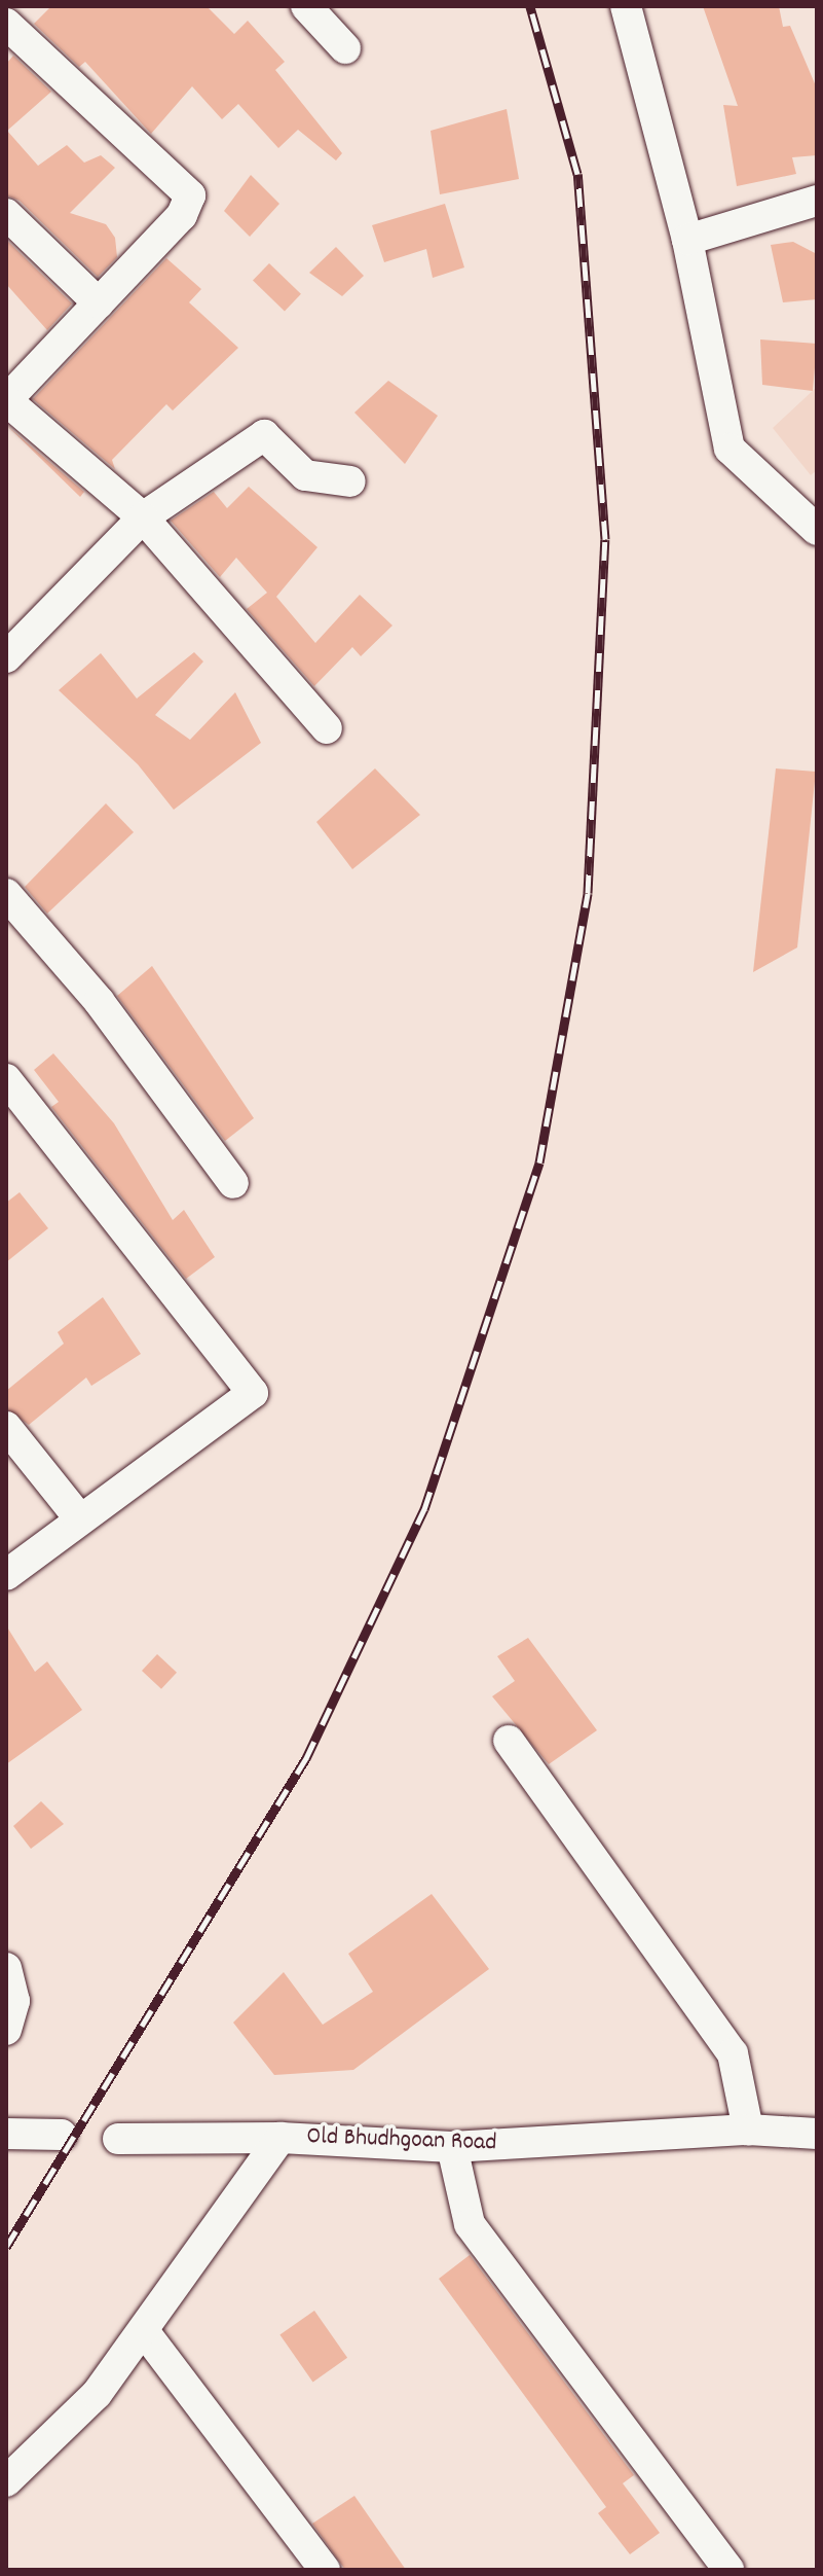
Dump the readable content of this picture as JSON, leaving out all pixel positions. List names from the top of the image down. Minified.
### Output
{"streets":{"street":["Old Bhudhgoan Road"]}}
